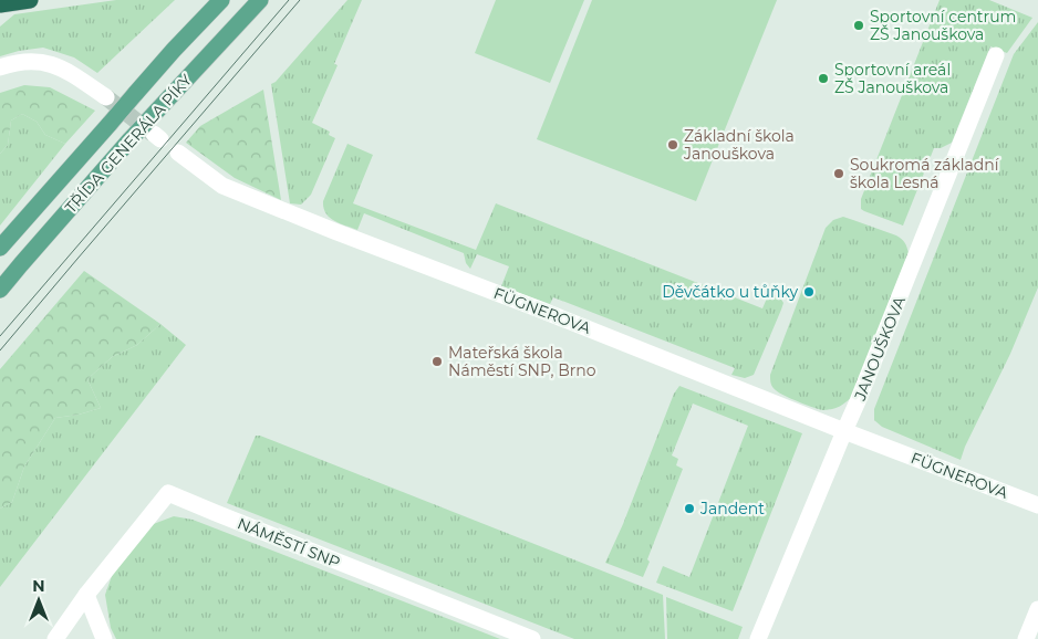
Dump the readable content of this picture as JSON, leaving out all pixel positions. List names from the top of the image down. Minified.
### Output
{"streets":{"main road":["TŘÍDA GENERÁLA PÍKY"],"street":["FÜGNEROVA","JANOUŠKOVA","NÁMĚSTÍ SNP"]},"crossings":[["FÜGNEROVA","JANOUŠKOVA"]],"places":["Sportovní centrum ZŠ Janouškova","Sportovní areál ZŠ Janouškova","Základní škola Janouškova","Soukromá základní škola Lesná","Děvčátko u tůňky","Mateřská škola Náměstí SNP, Brno","Jandent"],"north":"top"}
